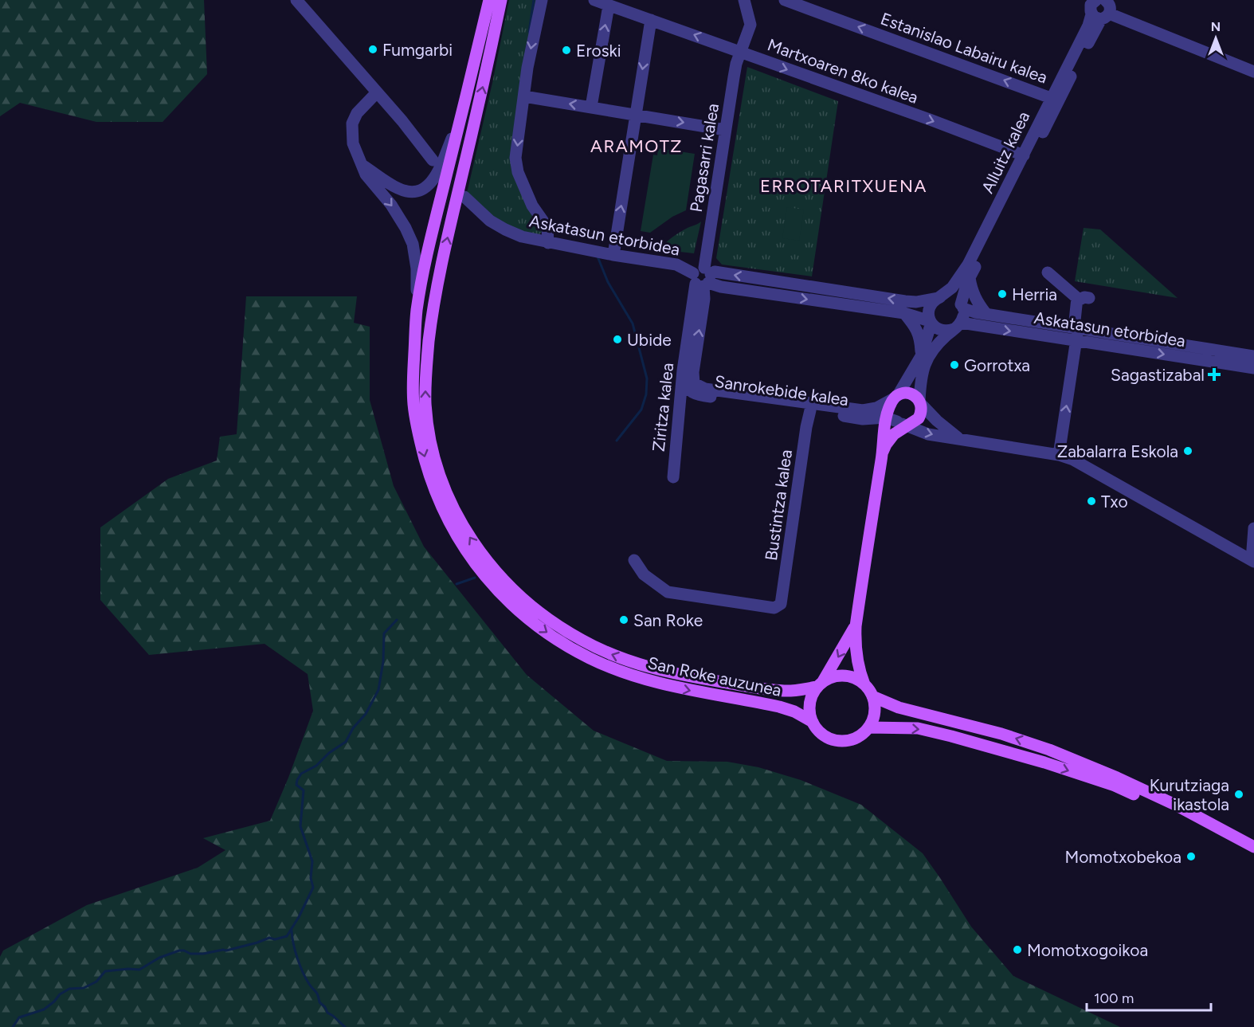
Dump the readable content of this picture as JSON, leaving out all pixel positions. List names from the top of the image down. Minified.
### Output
{"streets":{"main road":["San Roke auzunea"],"street":["Estanislao Labairu kalea","Martxoaren 8ko kalea","Alluitz kalea","Pagasarri kalea","Askatasun etorbidea","Sanrokebide kalea","Ziritza kalea","Bustintza kalea"]},"crossings":[["Estanislao Labairu kalea","Alluitz kalea"],["Martxoaren 8ko kalea","Alluitz kalea"],["Martxoaren 8ko kalea","Pagasarri kalea"],["Alluitz kalea","Askatasun etorbidea"],["Pagasarri kalea","Askatasun etorbidea"],["Pagasarri kalea","Ziritza kalea"],["Askatasun etorbidea","Ziritza kalea"],["Sanrokebide kalea","Ziritza kalea"],["Sanrokebide kalea","Bustintza kalea"]],"one_way":["Estanislao Labairu kalea","San Roke auzunea"],"districts":["ARAMOTZ","ERROTARITXUENA"],"places":{"other":["Fumgarbi","Eroski","Herria","Ubide","Gorrotxa","Zabalarra Eskola","Txo","San Roke","Kurutziaga ikastola","Momotxobekoa","Momotxogoikoa"],"health":["Sagastizabal"]},"scale_bar":"100 m","north":"top"}
